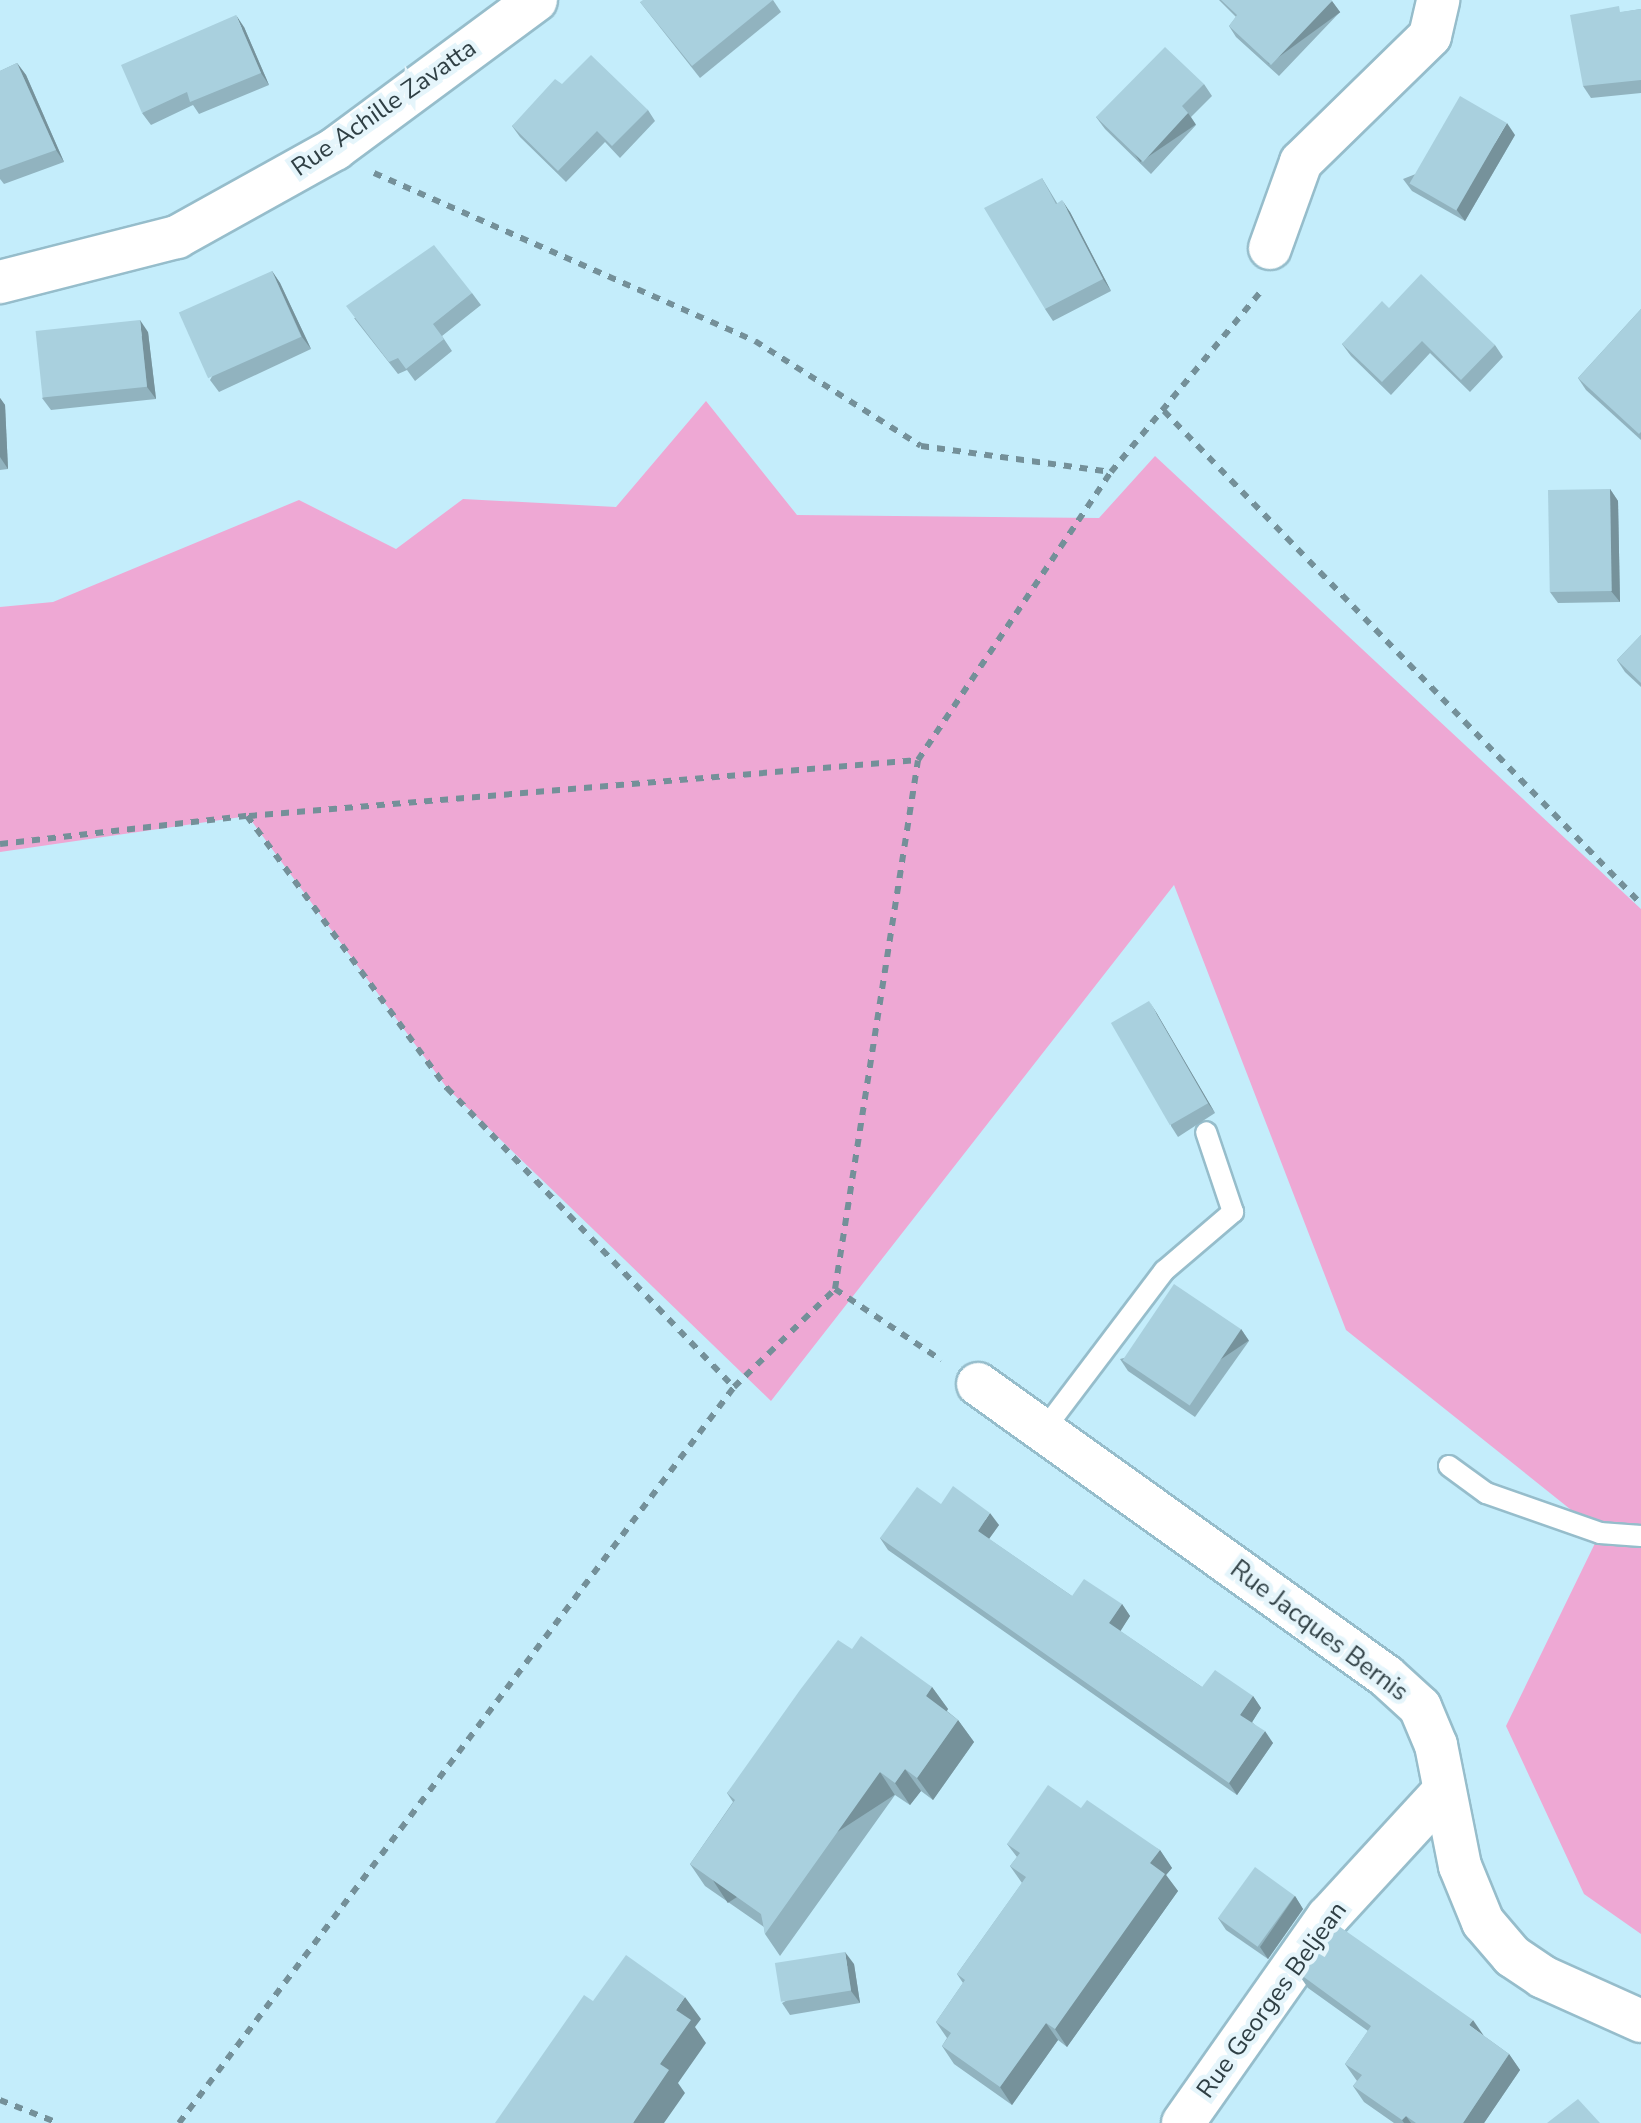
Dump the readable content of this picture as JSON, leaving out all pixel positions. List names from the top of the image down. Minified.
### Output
{"streets":{"street":["Rue Achille Zavatta","Rue Jacques Bernis","Rue Georges Beljean"]},"crossings":[["Rue Jacques Bernis","Rue Georges Beljean"]]}
